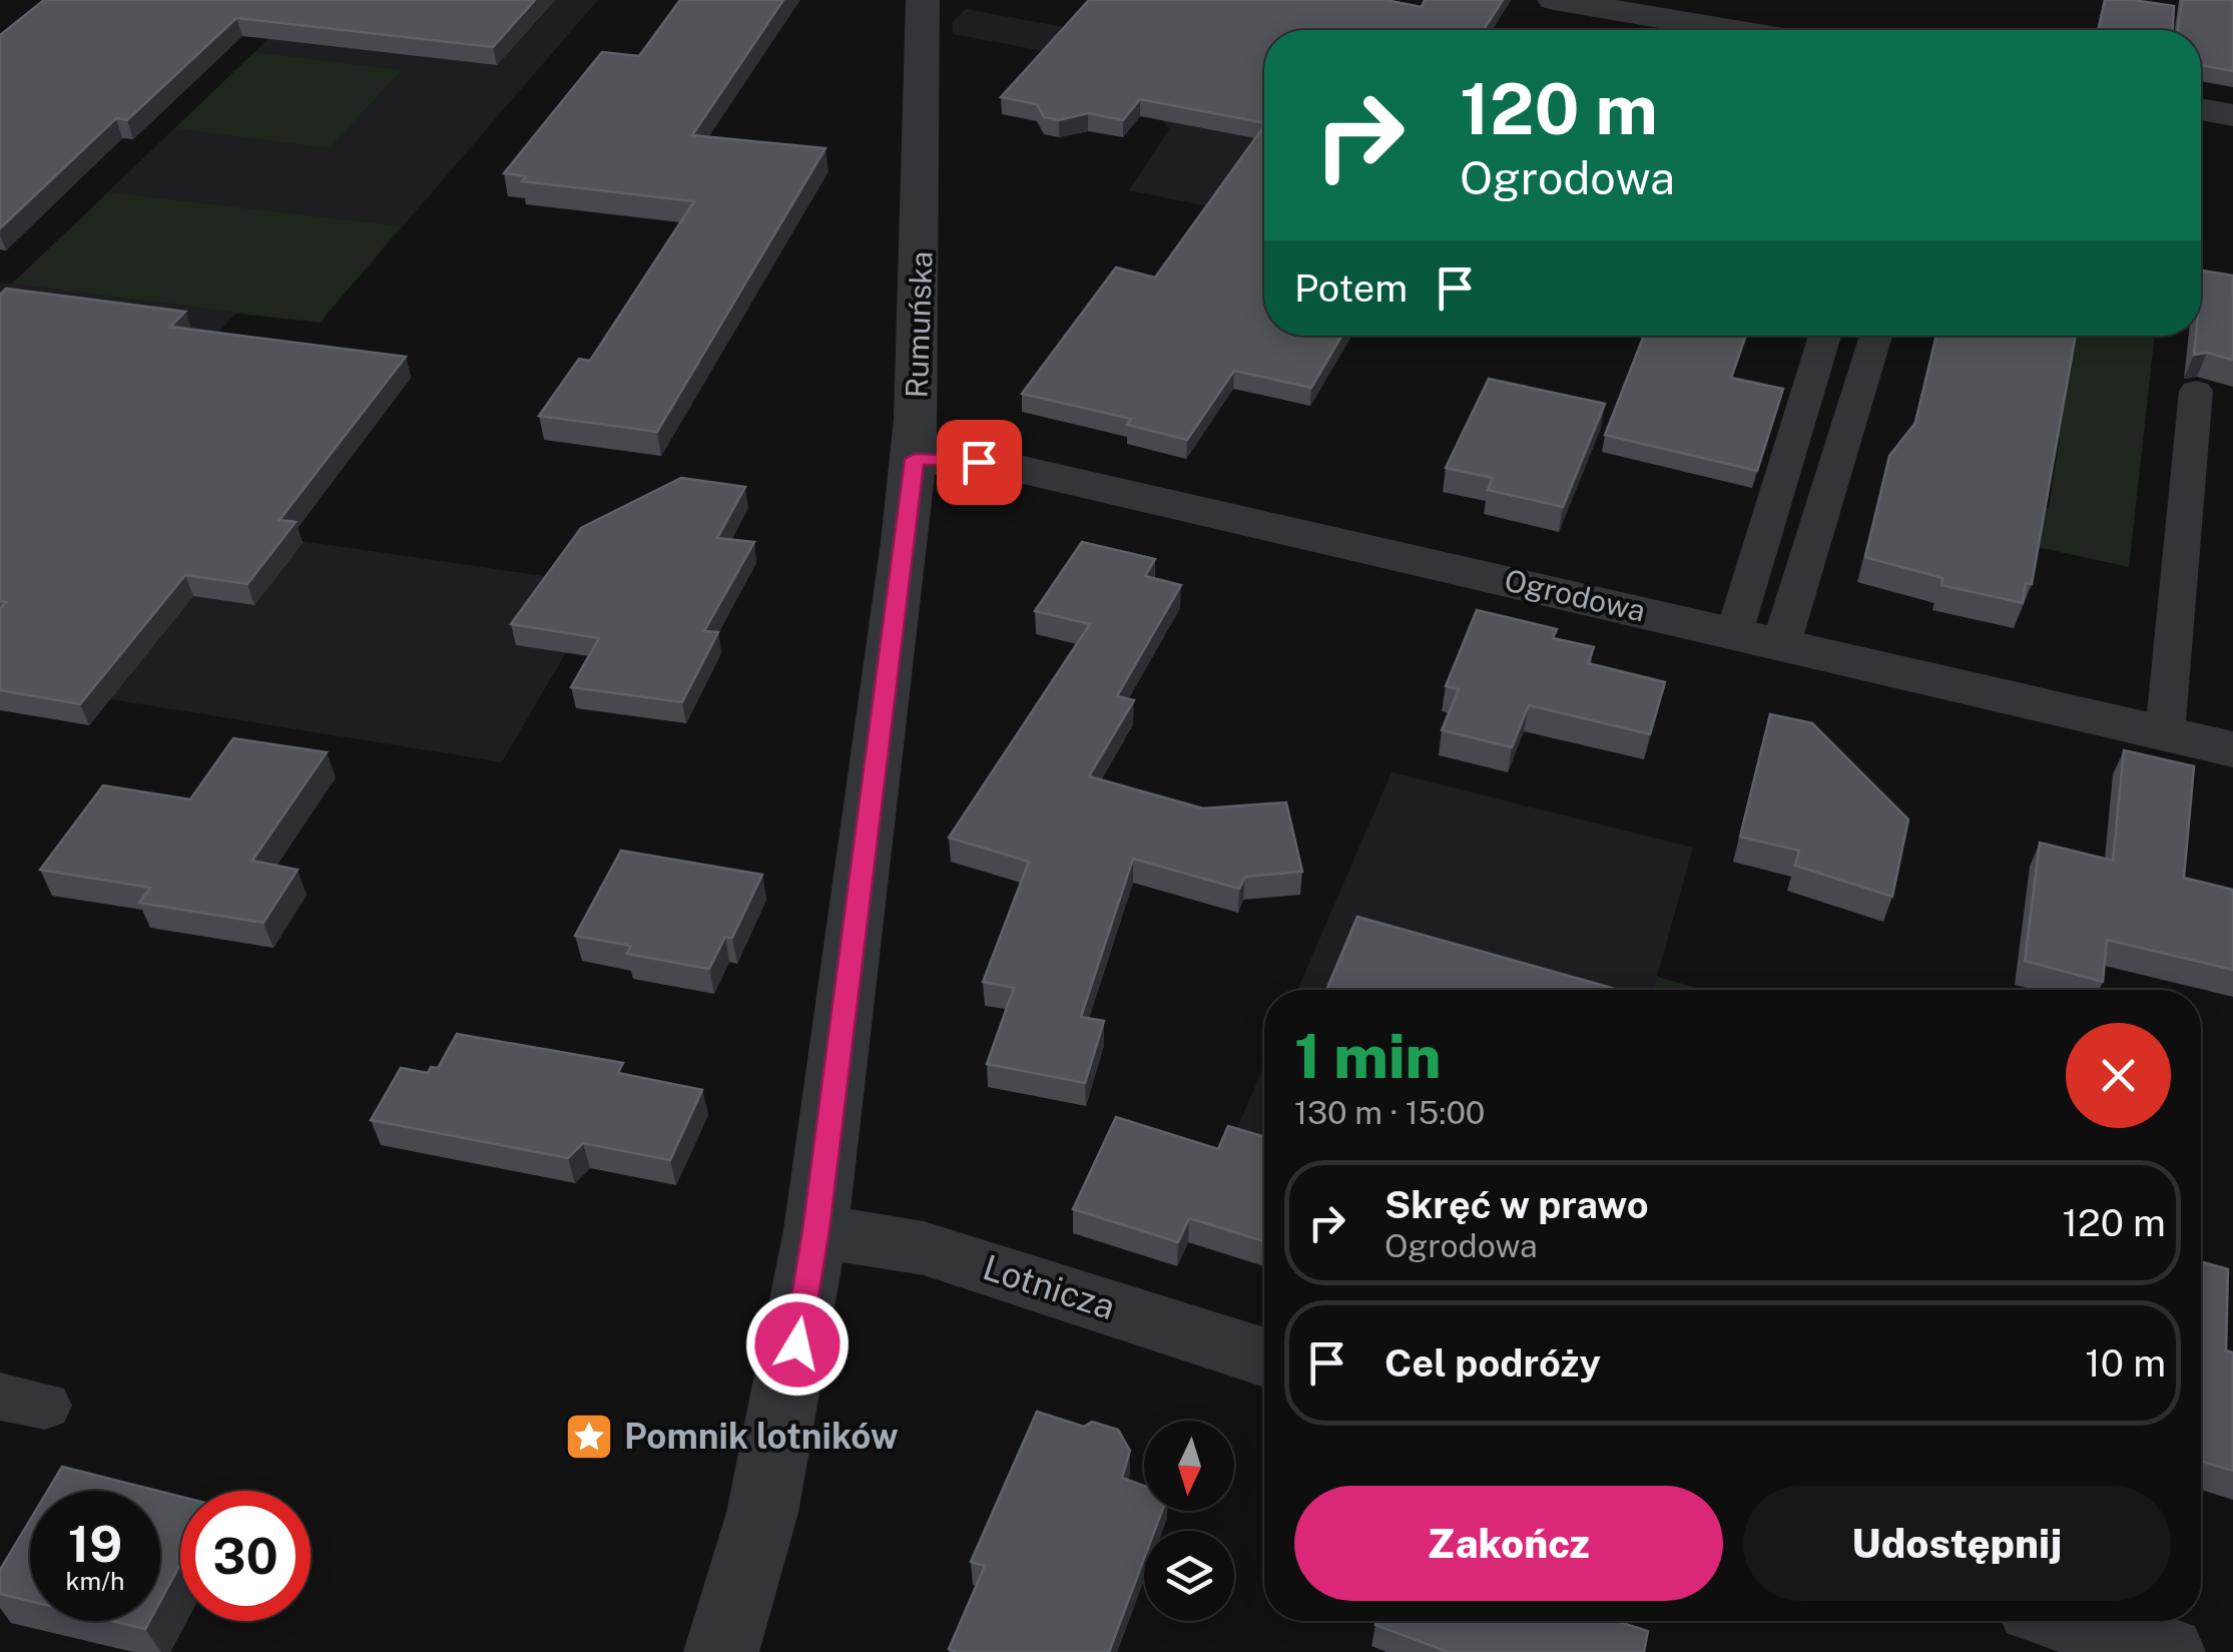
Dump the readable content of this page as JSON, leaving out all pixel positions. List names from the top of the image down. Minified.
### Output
{"streets":{"street":["Rumuńska","Ogrodowa","Lotnicza"]},"crossings":[["Rumuńska","Ogrodowa"],["Rumuńska","Lotnicza"]],"places":{"place":["Pomnik lotników"]},"north":"bottom","page":{"turn":["120 m","Ogrodowa"],"then":"Potem","heading":["1 min","130 m · 15:00"],"list":[{"name":"Skręć w prawo","note":"Ogrodowa","value":"120 m"},{"name":"Cel podróży","value":"10 m"}],"buttons":["Zakończ","Udostępnij"],"speed":"19 km/h","limit":"30"}}
